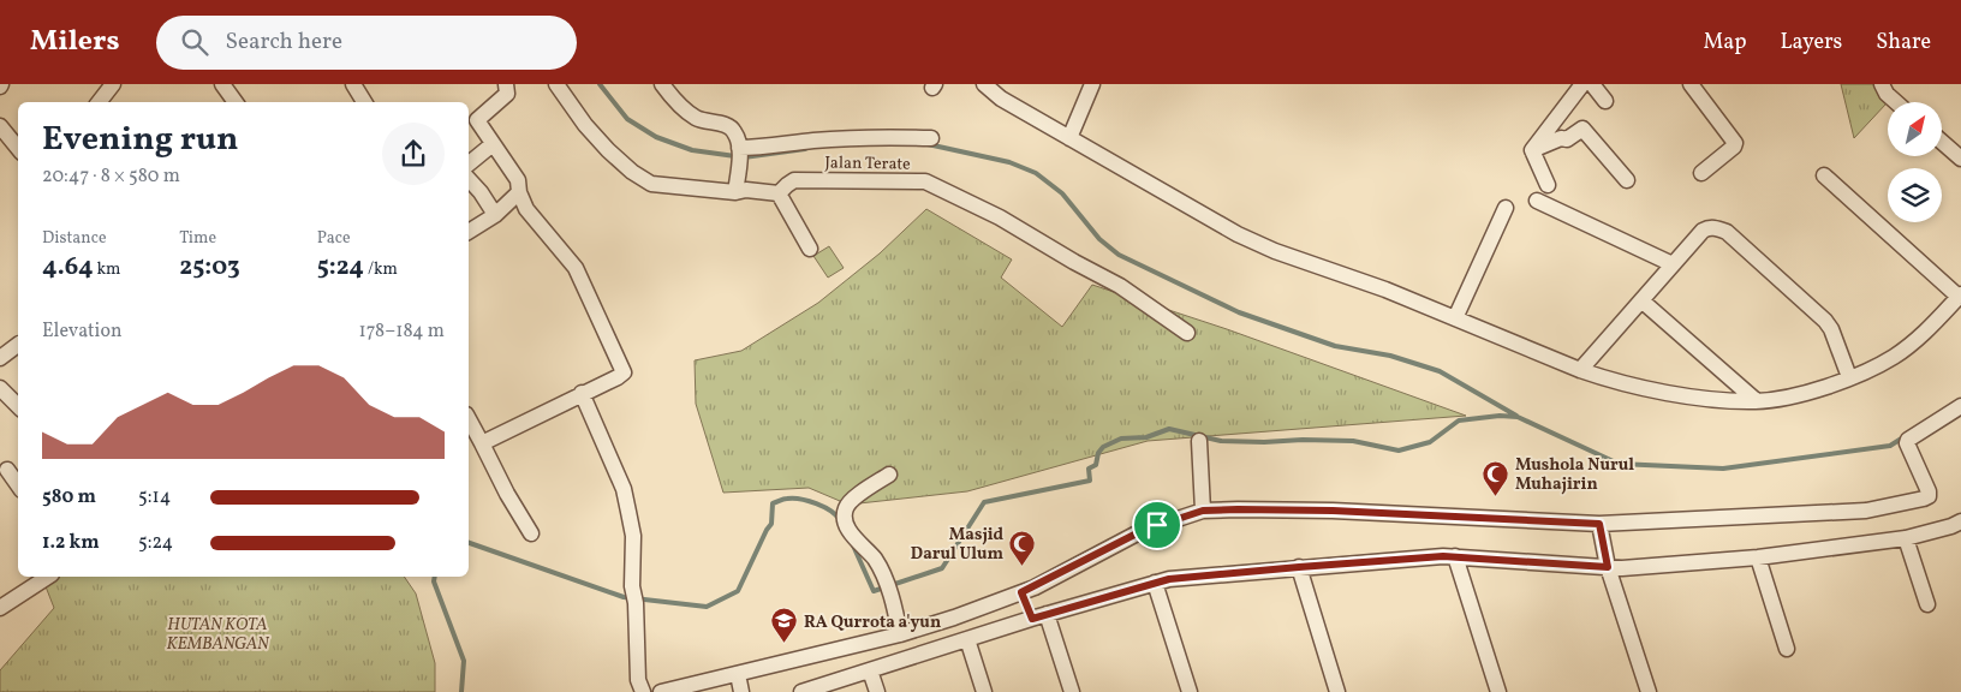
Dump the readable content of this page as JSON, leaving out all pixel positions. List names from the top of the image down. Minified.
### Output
{"streets":{"street":["Jalan Terate"]},"parks":["HUTAN KOTA KEMBANGAN"],"places":{"mosque":["Mushola Nurul Muhajirin","Masjid Darul Ulum"],"school or university":["RA Qurrota a'yun"]},"north":"top right","page":{"header":"Milers","search":"Search here","nav":["Map","Layers","Share"],"heading":["Evening run","20:47 · 8 × 580 m"],"stats":[["Distance","4.64 km"],["Time","25:03"],["Pace","5:24 /km"]],"chart":["Elevation","178–184 m"],"list":[{"name":"580 m","note":"5:14"},{"name":"1.2 km","note":"5:24"}]}}
